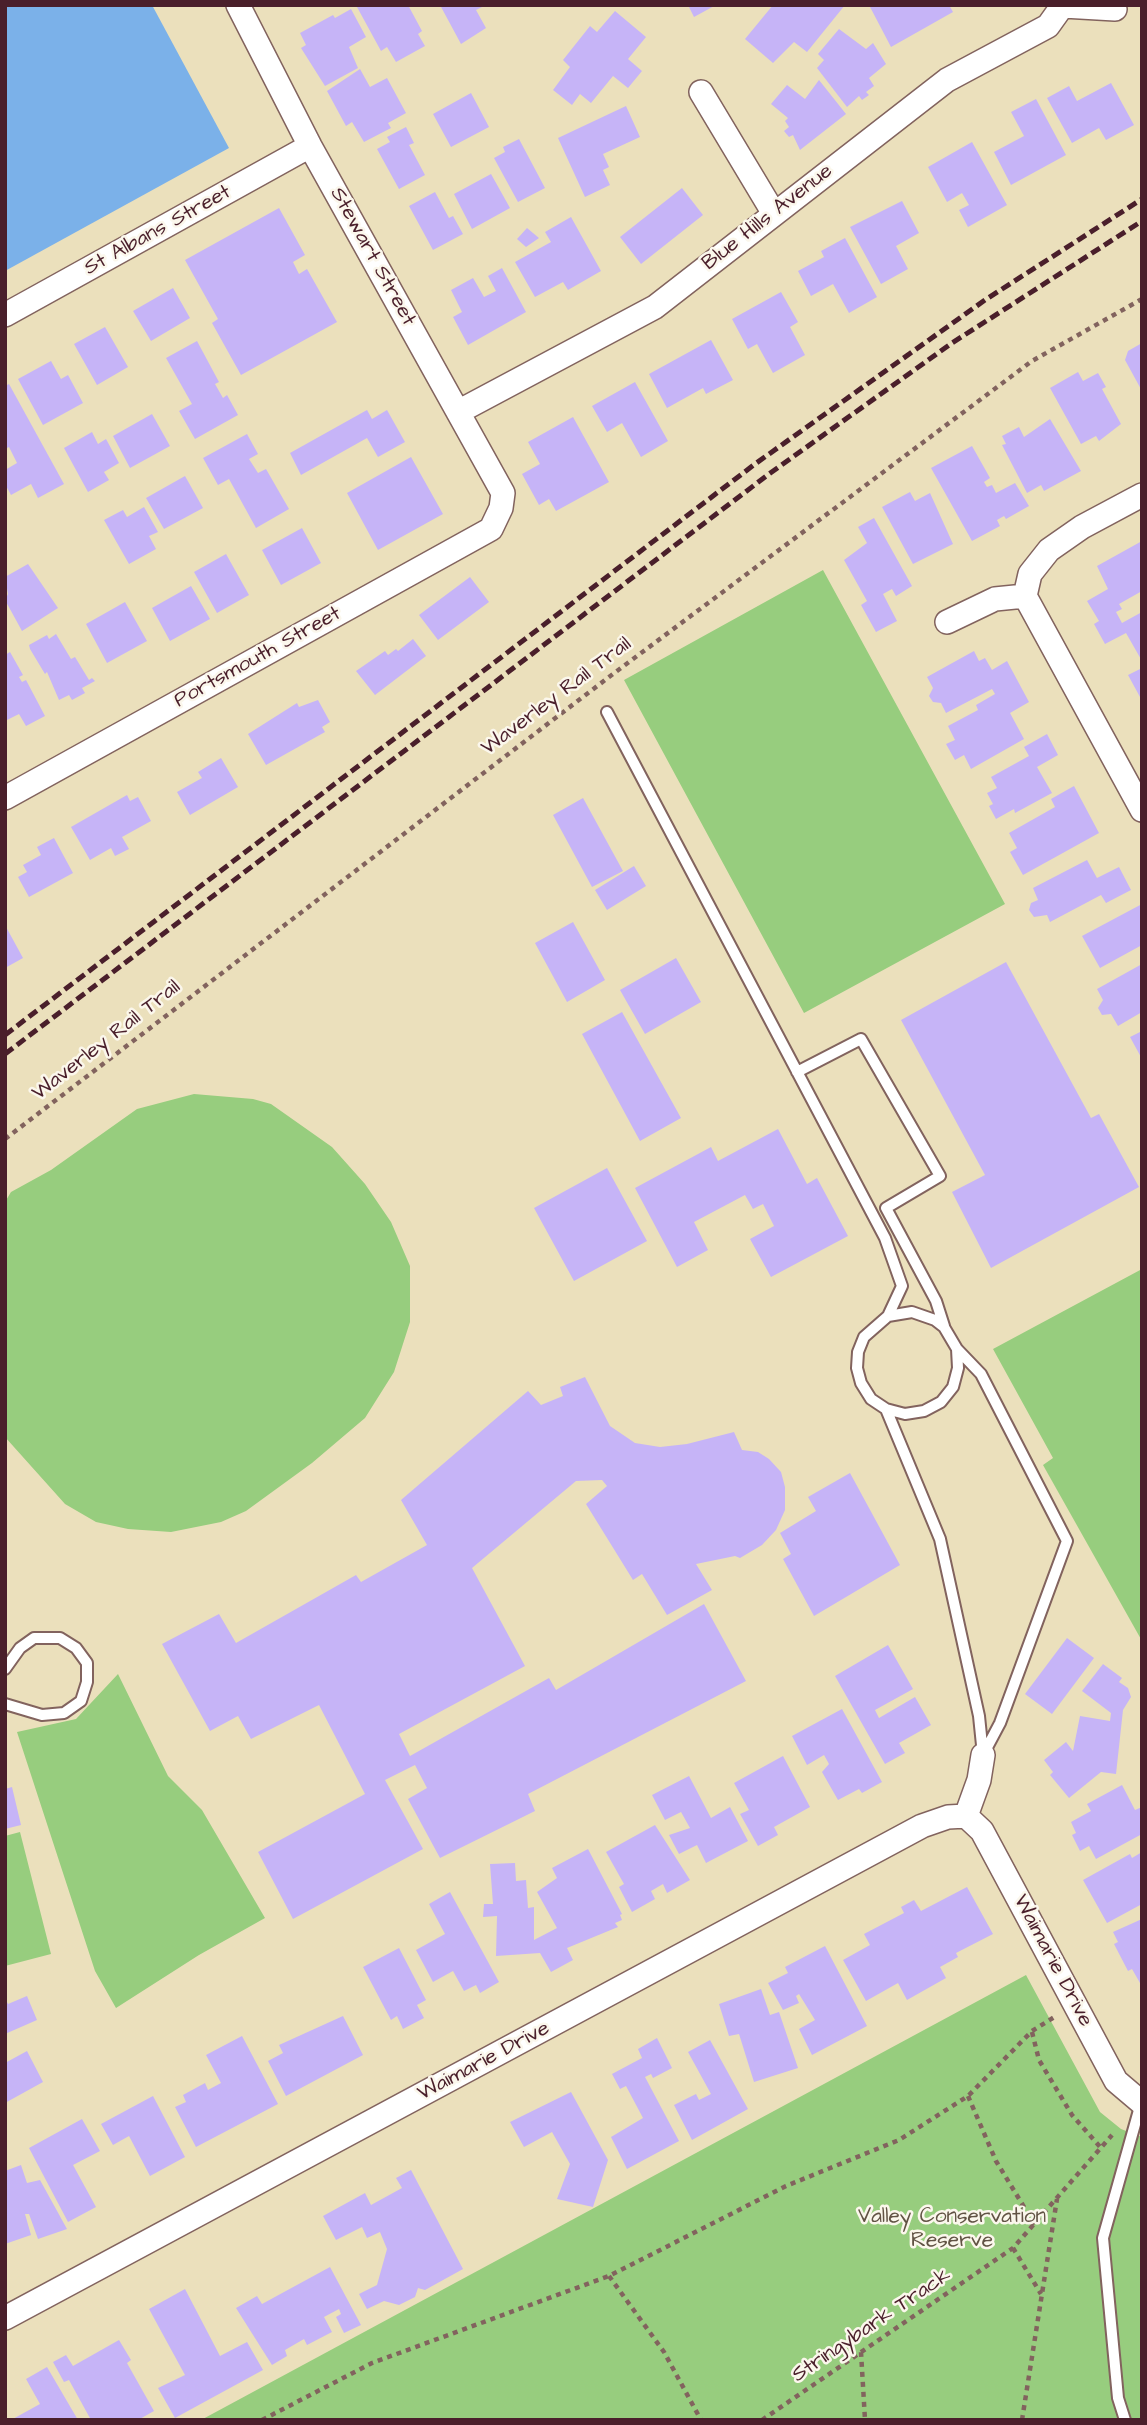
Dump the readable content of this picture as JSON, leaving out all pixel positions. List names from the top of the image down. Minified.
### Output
{"streets":{"street":["Blue Hills Avenue","St Albans Street","Stewart Street","Portsmouth Street","Waimarie Drive"],"path":["Waverley Rail Trail","Stringybark Track"]},"crossings":[["Blue Hills Avenue","Stewart Street"],["St Albans Street","Stewart Street"],["Stewart Street","Portsmouth Street"],["Waimarie Drive","Stringybark Track"]],"parks":["Valley Conservation Reserve"]}
